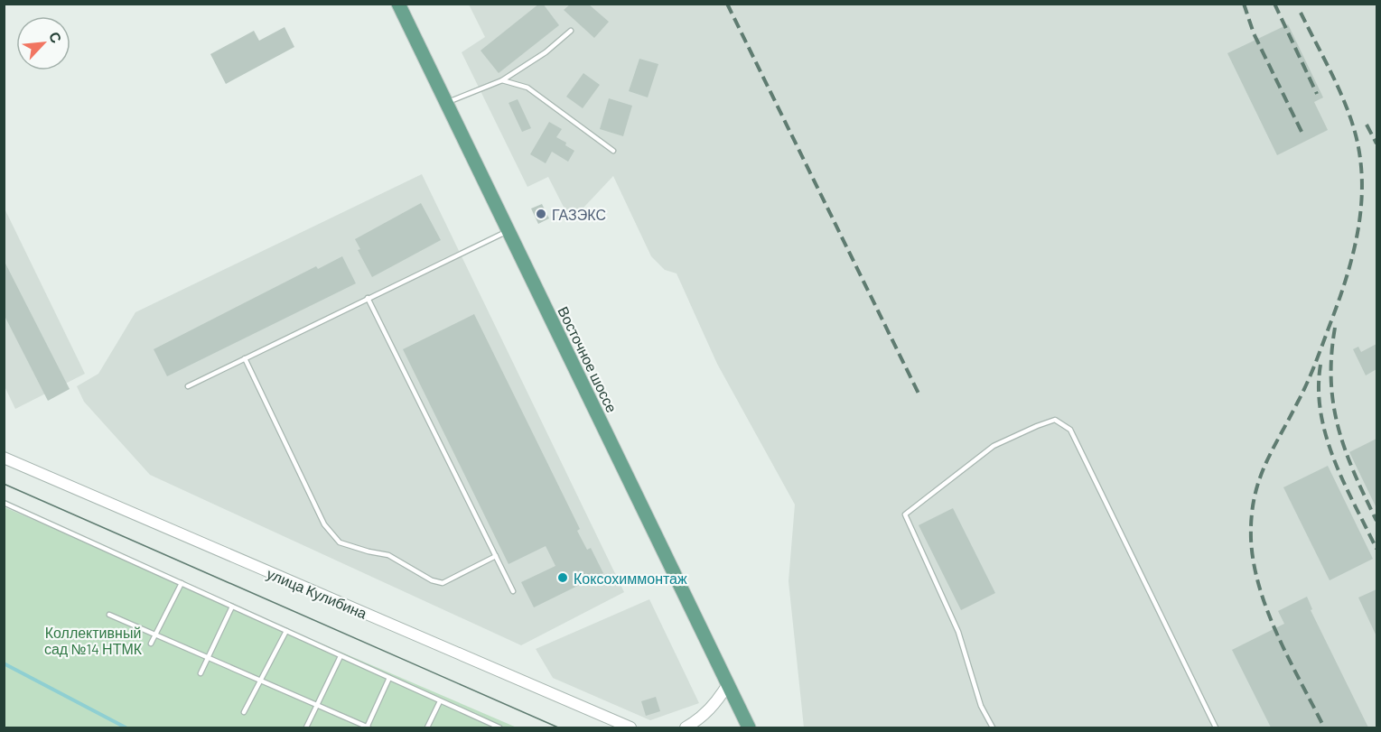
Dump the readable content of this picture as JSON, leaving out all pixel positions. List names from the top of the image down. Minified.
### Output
{"streets":{"main road":["Восточное шоссе"],"street":["улица Кулибина"]},"parks":["Коллективный сад №14 НТМК"],"places":["ГАЗЭКС","Коксохиммонтаж"],"north":"top right"}
